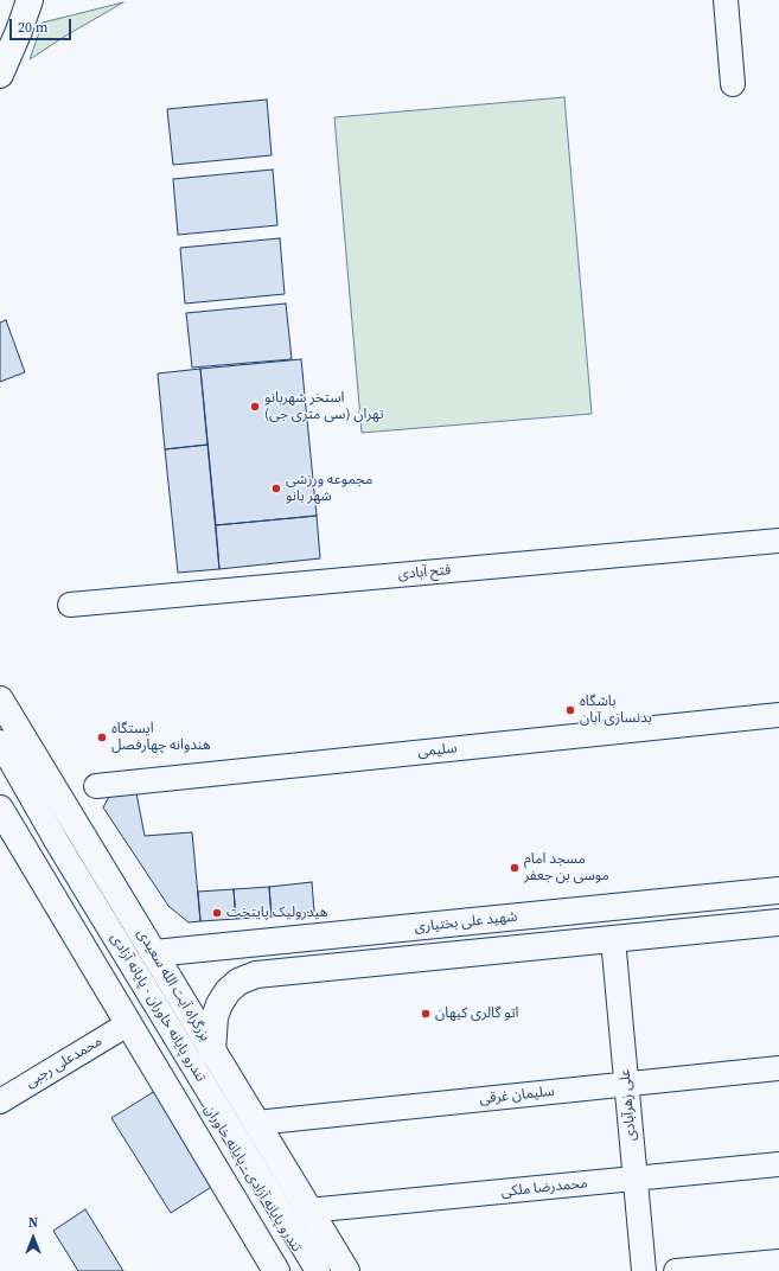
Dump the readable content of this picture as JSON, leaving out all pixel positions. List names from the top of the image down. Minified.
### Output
{"streets":{"main road":["شهید علی بختیاری","بزرگراه آیت الله سعیدی"],"street":["فتح آبادی","سلیمی","تندرو پایانه خاوران - پایانه آزادی","محمدعلی رجبی","سلیمان غرقی","علی زهرآبادی","تندرو پایانه آزادی - پایانه خاوران","محمدرضا ملکی"]},"crossings":[["شهید علی بختیاری","بزرگراه آیت الله سعیدی"],["بزرگراه آیت الله سعیدی","سلیمان غرقی"],["بزرگراه آیت الله سعیدی","محمدرضا ملکی"],["سلیمان غرقی","علی زهرآبادی"],["علی زهرآبادی","محمدرضا ملکی"]],"places":["استخر شهربانو تهران (سی متری جی)","مجموعه ورزشی شهر بانو","باشگاه بدنسازی آبان","ایستگاه هندوانه چهارفصل","مسجد امام موسی بن جعفر","هیدرولیک پایتخت","اتو گالری کیهان"],"scale_bar":"20 m","north":"top"}
